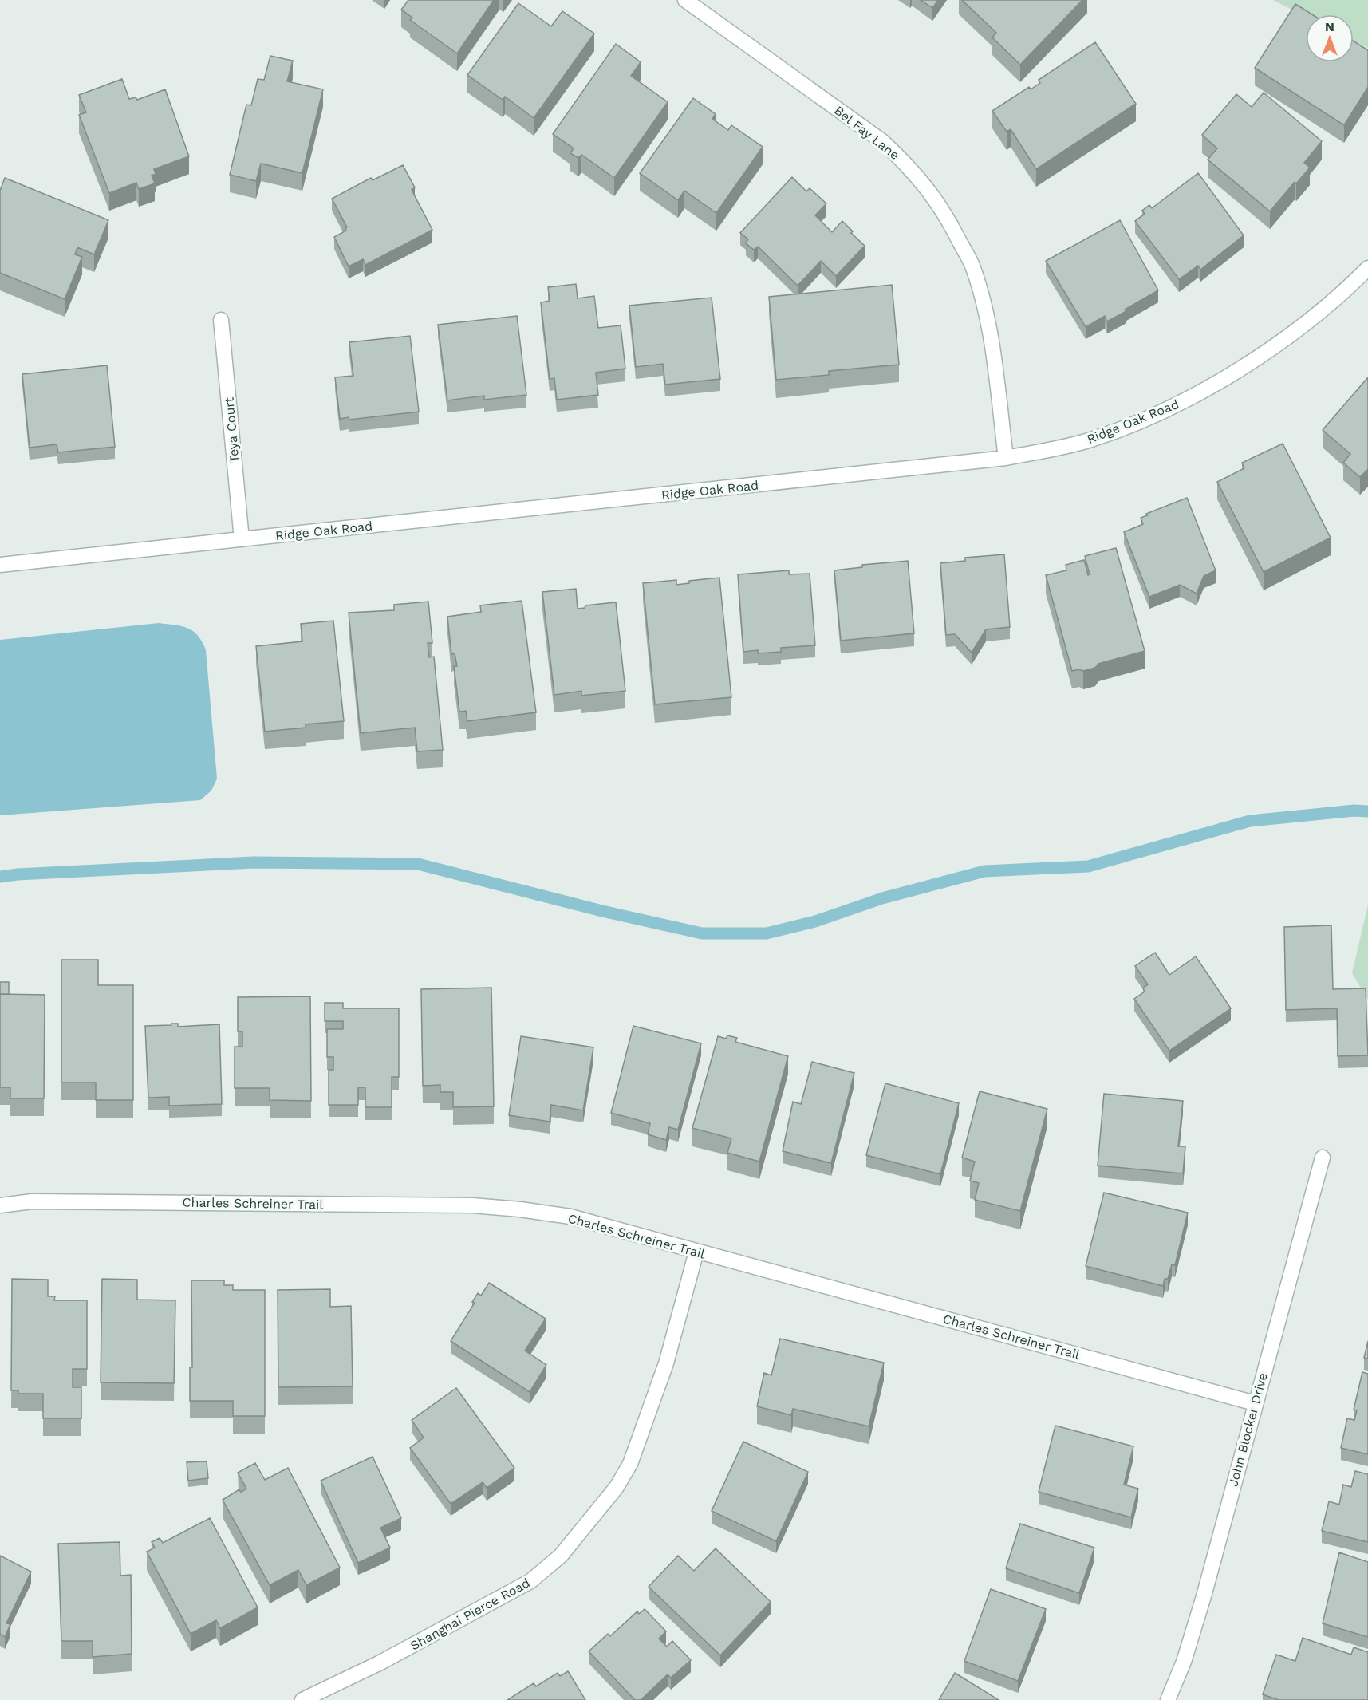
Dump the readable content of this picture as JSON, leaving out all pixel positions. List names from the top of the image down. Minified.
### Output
{"streets":{"street":["Bel Fay Lane","Ridge Oak Road","Teya Court","Charles Schreiner Trail","John Blocker Drive","Shanghai Pierce Road"]},"crossings":[["Bel Fay Lane","Ridge Oak Road"],["Ridge Oak Road","Teya Court"],["Charles Schreiner Trail","John Blocker Drive"],["Charles Schreiner Trail","Shanghai Pierce Road"]],"north":"top"}
